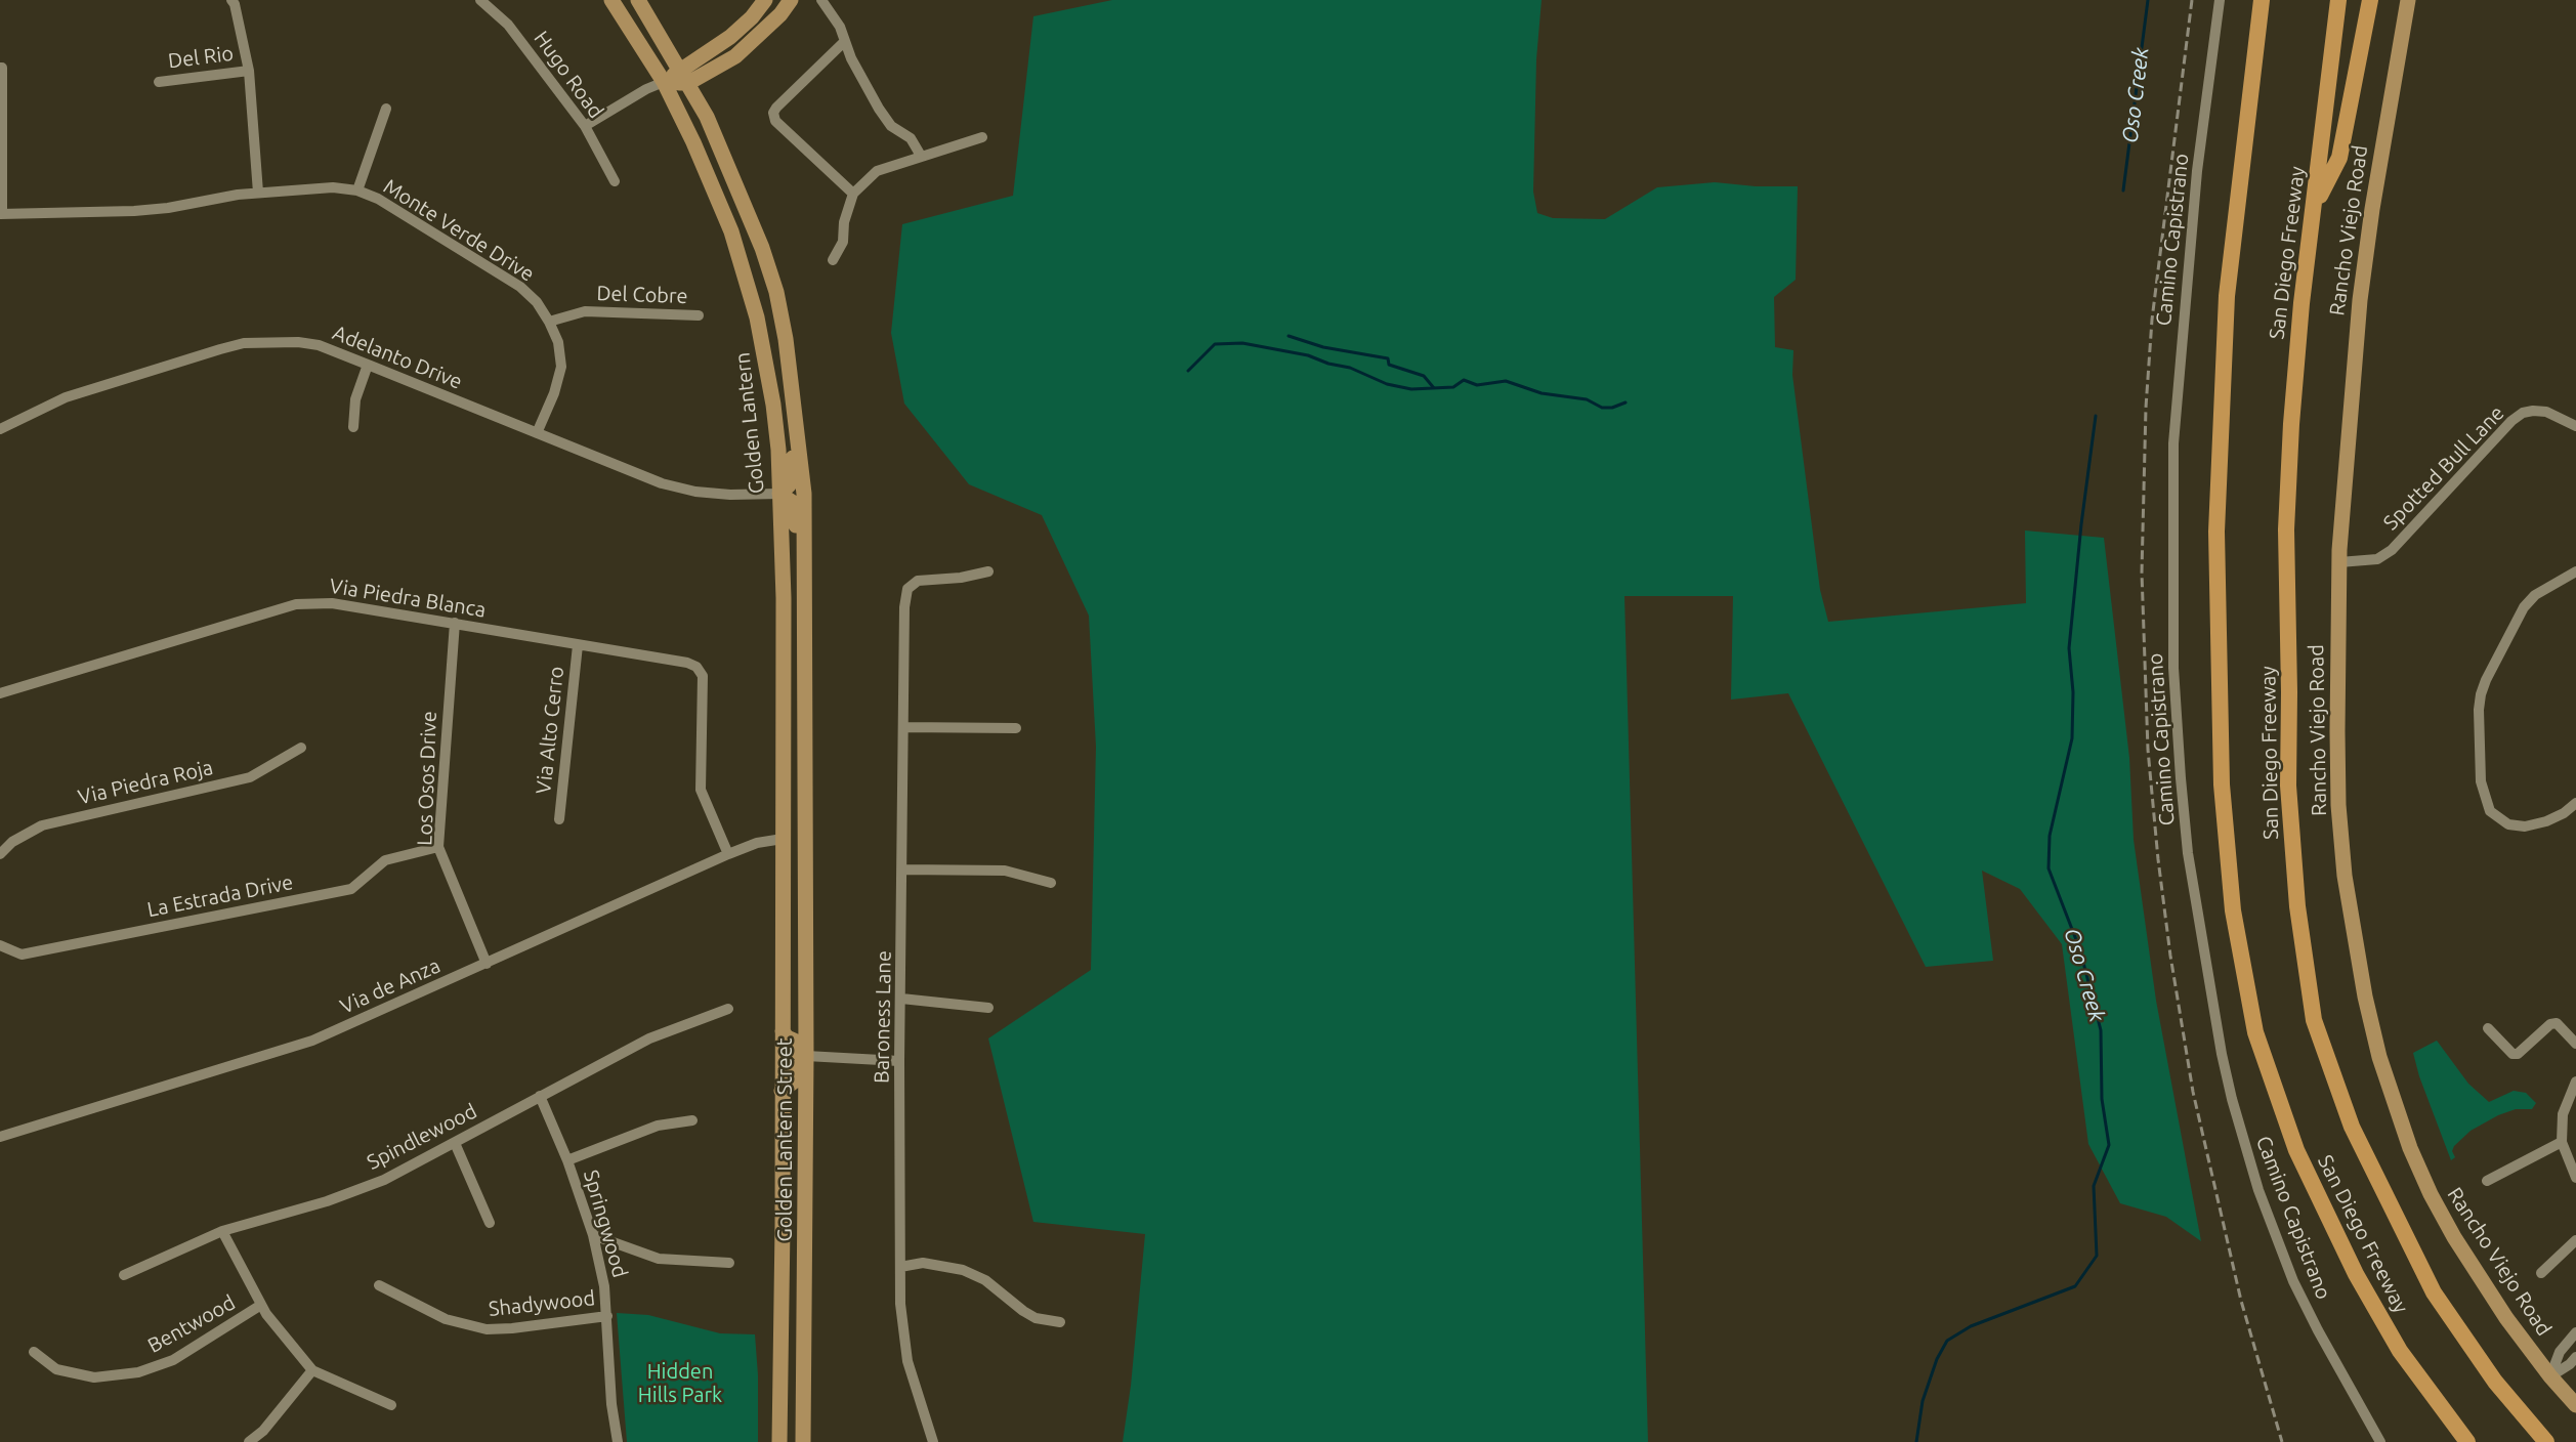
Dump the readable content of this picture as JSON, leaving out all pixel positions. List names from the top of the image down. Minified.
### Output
{"streets":{"highway":["San Diego Freeway"],"main road":["Rancho Viejo Road","Golden Lantern","Golden Lantern Street"],"street":["Del Rio","Hugo Road","Monte Verde Drive","Camino Capistrano","Del Cobre","Adelanto Drive","Spotted Bull Lane","Via Piedra Blanca","Via Alto Cerro","Los Osos Drive","Via Piedra Roja","La Estrada Drive","Via de Anza","Baroness Lane","Spindlewood","Springwood","Shadywood","Bentwood"]},"crossings":[["Monte Verde Drive","Del Cobre"],["Monte Verde Drive","Adelanto Drive"],["Rancho Viejo Road","Spotted Bull Lane"],["Adelanto Drive","Golden Lantern"],["Golden Lantern","Via de Anza"],["Golden Lantern","Golden Lantern Street"],["Via Piedra Blanca","Via Alto Cerro"],["Via Piedra Blanca","Los Osos Drive"],["Via Piedra Blanca","Via de Anza"],["Los Osos Drive","La Estrada Drive"],["Los Osos Drive","Via de Anza"],["Via de Anza","Golden Lantern Street"],["Spindlewood","Springwood"],["Springwood","Shadywood"]],"water":["Oso Creek"],"parks":["Hidden Hills Park"]}
